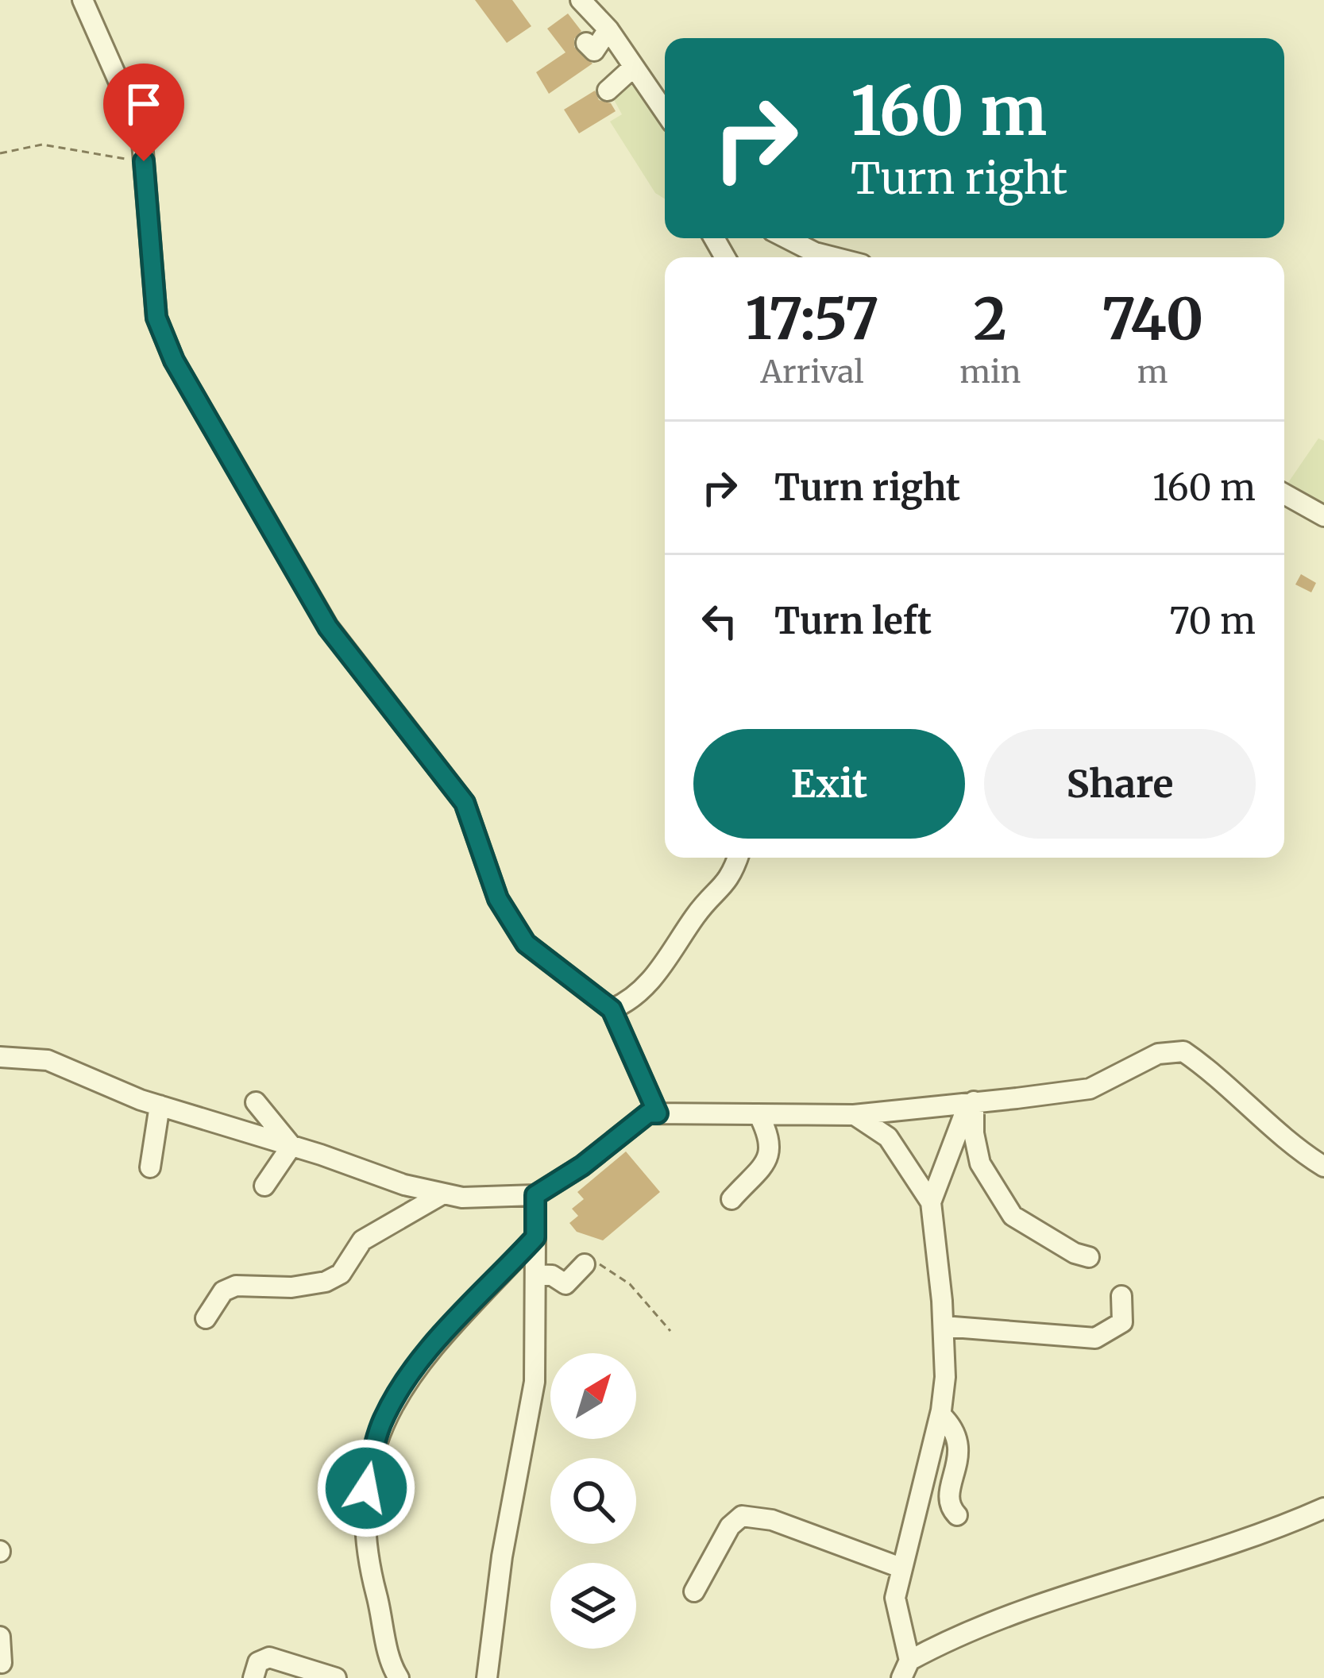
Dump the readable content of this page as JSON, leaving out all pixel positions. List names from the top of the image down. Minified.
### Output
{"north":"top right","page":{"turn":["160 m","Turn right"],"eta":["17:57","Arrival","2","min","740","m"],"list":[{"name":"Turn right","value":"160 m"},{"name":"Turn left","value":"70 m"}],"buttons":["Exit","Share"]}}
